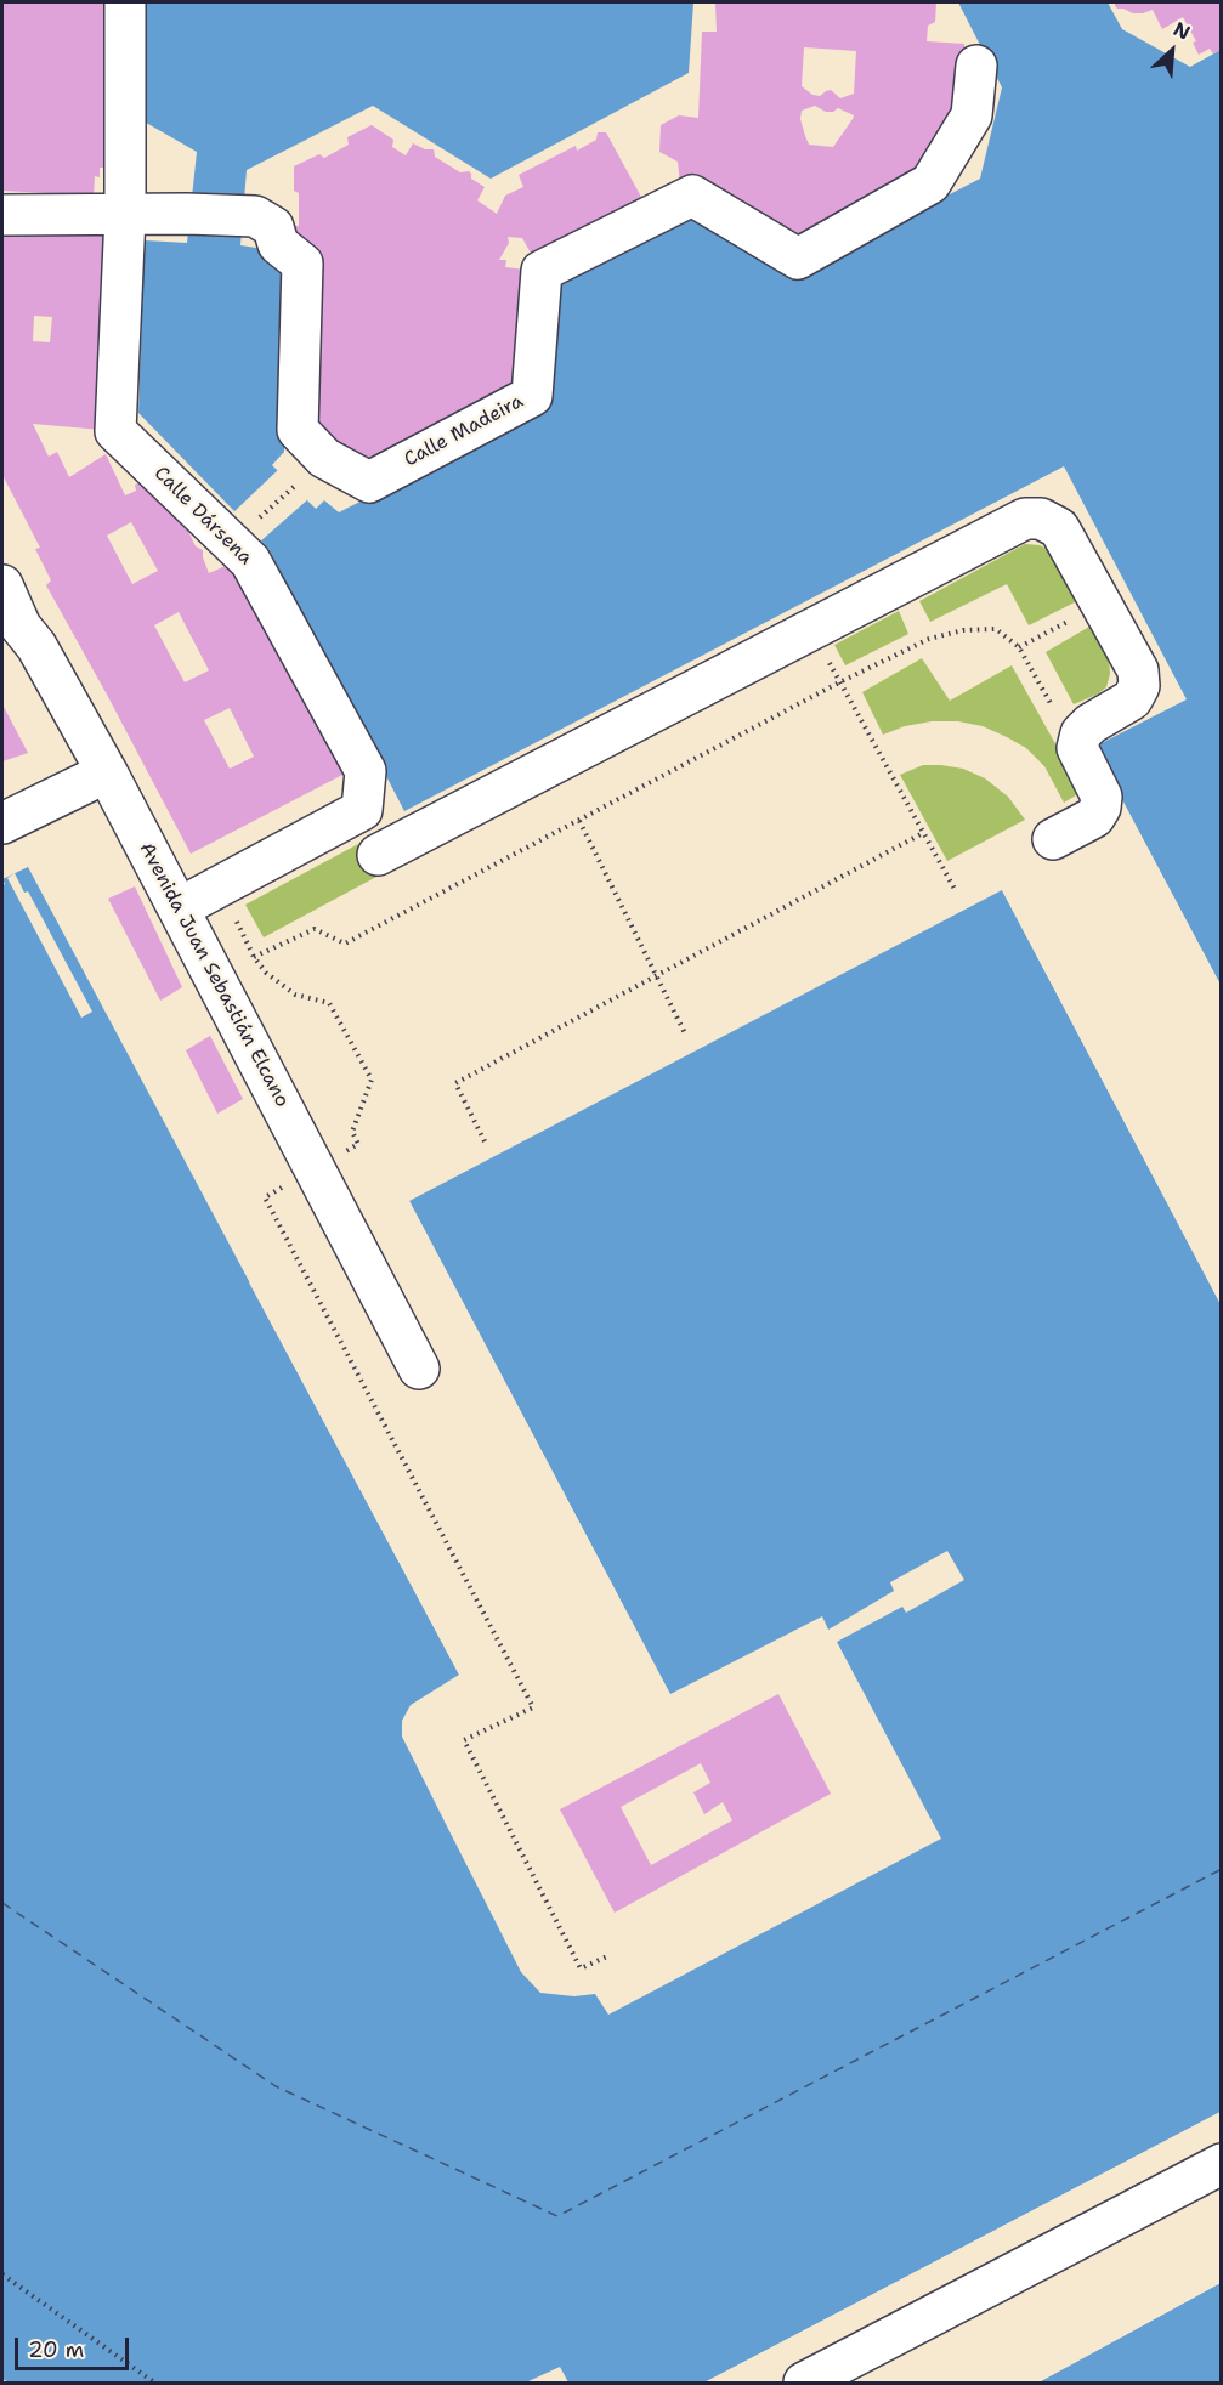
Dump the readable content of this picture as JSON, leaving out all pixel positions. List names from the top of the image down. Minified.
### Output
{"streets":{"street":["Calle Madeira","Calle Dársena","Avenida Juan Sebastián Elcano"]},"crossings":[["Calle Madeira","Calle Dársena"],["Calle Dársena","Avenida Juan Sebastián Elcano"]],"scale_bar":"20 m","north":"top right"}
